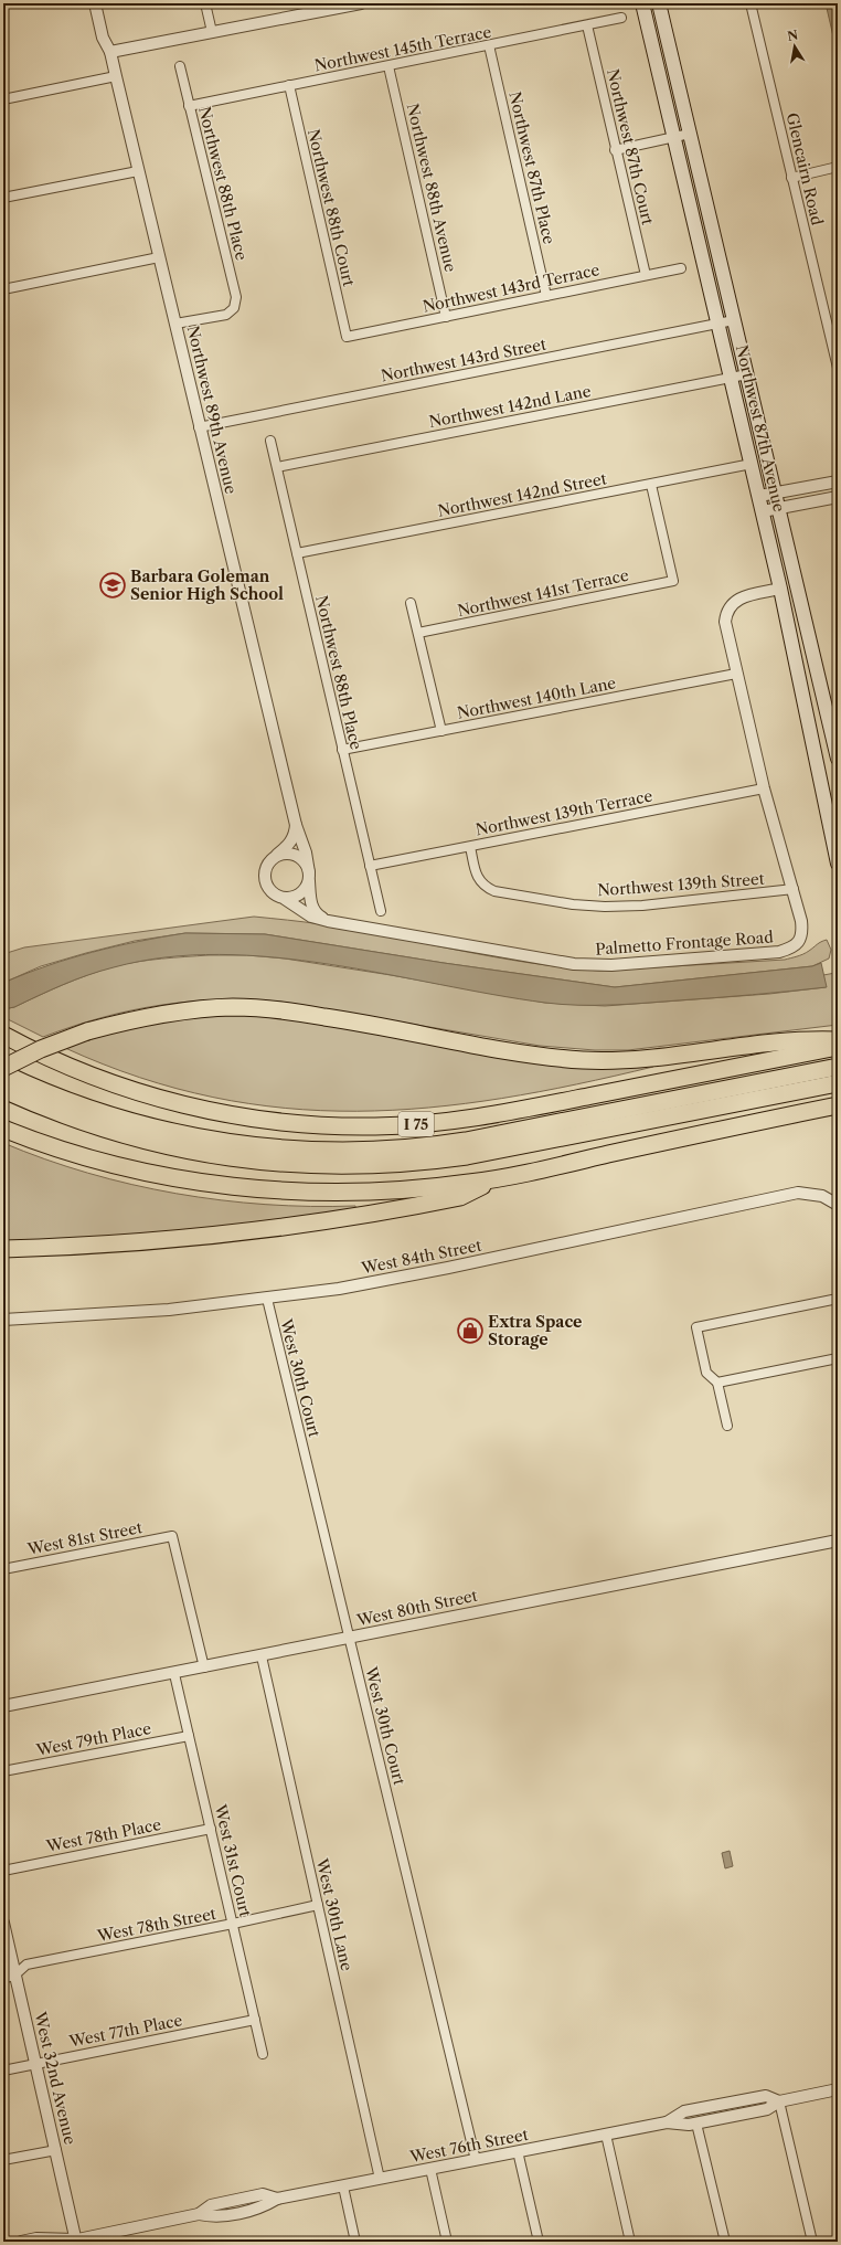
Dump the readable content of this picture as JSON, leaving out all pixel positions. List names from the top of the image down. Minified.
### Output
{"streets":{"highway":["I 75"],"main road":["Northwest 87th Avenue"],"street":["Northwest 145th Terrace","Northwest 87th Court","Northwest 87th Place","Glencairn Road","Northwest 88th Place","Northwest 88th Avenue","Northwest 88th Court","Northwest 143rd Terrace","Northwest 143rd Street","Northwest 142nd Lane","Northwest 89th Avenue","Northwest 142nd Street","Northwest 141st Terrace","Northwest 140th Lane","Northwest 139th Terrace","Northwest 139th Street","Palmetto Frontage Road","West 84th Street","West 30th Court","West 81st Street","West 80th Street","West 79th Place","West 78th Place","West 31st Court","West 30th Lane","West 78th Street","West 77th Place","West 32nd Avenue","West 76th Street"]},"crossings":[["Northwest 145th Terrace","Northwest 87th Court"],["Northwest 145th Terrace","Northwest 87th Place"],["Northwest 145th Terrace","Northwest 88th Place"],["Northwest 145th Terrace","Northwest 88th Avenue"],["Northwest 145th Terrace","Northwest 88th Court"],["Northwest 87th Court","Northwest 143rd Terrace"],["Northwest 87th Place","Northwest 143rd Terrace"],["Northwest 88th Place","Northwest 142nd Lane"],["Northwest 88th Place","Northwest 89th Avenue"],["Northwest 88th Place","Northwest 142nd Street"],["Northwest 88th Place","Northwest 140th Lane"],["Northwest 88th Place","Northwest 139th Terrace"],["Northwest 88th Avenue","Northwest 143rd Terrace"],["Northwest 88th Court","Northwest 143rd Terrace"],["Northwest 143rd Street","Northwest 89th Avenue"],["Northwest 143rd Street","Northwest 87th Avenue"],["Northwest 142nd Lane","Northwest 87th Avenue"],["Northwest 89th Avenue","Palmetto Frontage Road"],["Northwest 87th Avenue","Northwest 142nd Street"],["Northwest 87th Avenue","Palmetto Frontage Road"],["Northwest 142nd Street","Northwest 141st Terrace"],["Northwest 140th Lane","Palmetto Frontage Road"],["Northwest 139th Terrace","Northwest 139th Street"],["Northwest 139th Terrace","Palmetto Frontage Road"],["Northwest 139th Street","Palmetto Frontage Road"],["West 84th Street","West 30th Court"],["West 30th Court","West 80th Street"],["West 30th Court","West 76th Street"],["West 81st Street","West 80th Street"],["West 80th Street","West 31st Court"],["West 80th Street","West 30th Lane"],["West 79th Place","West 31st Court"],["West 78th Place","West 31st Court"],["West 31st Court","West 78th Street"],["West 31st Court","West 77th Place"],["West 30th Lane","West 78th Street"],["West 30th Lane","West 76th Street"],["West 78th Street","West 32nd Avenue"],["West 77th Place","West 32nd Avenue"],["West 32nd Avenue","West 76th Street"]],"places":{"school or university":["Barbara Goleman Senior High School"],"shop":["Extra Space Storage"]},"north":"top"}
